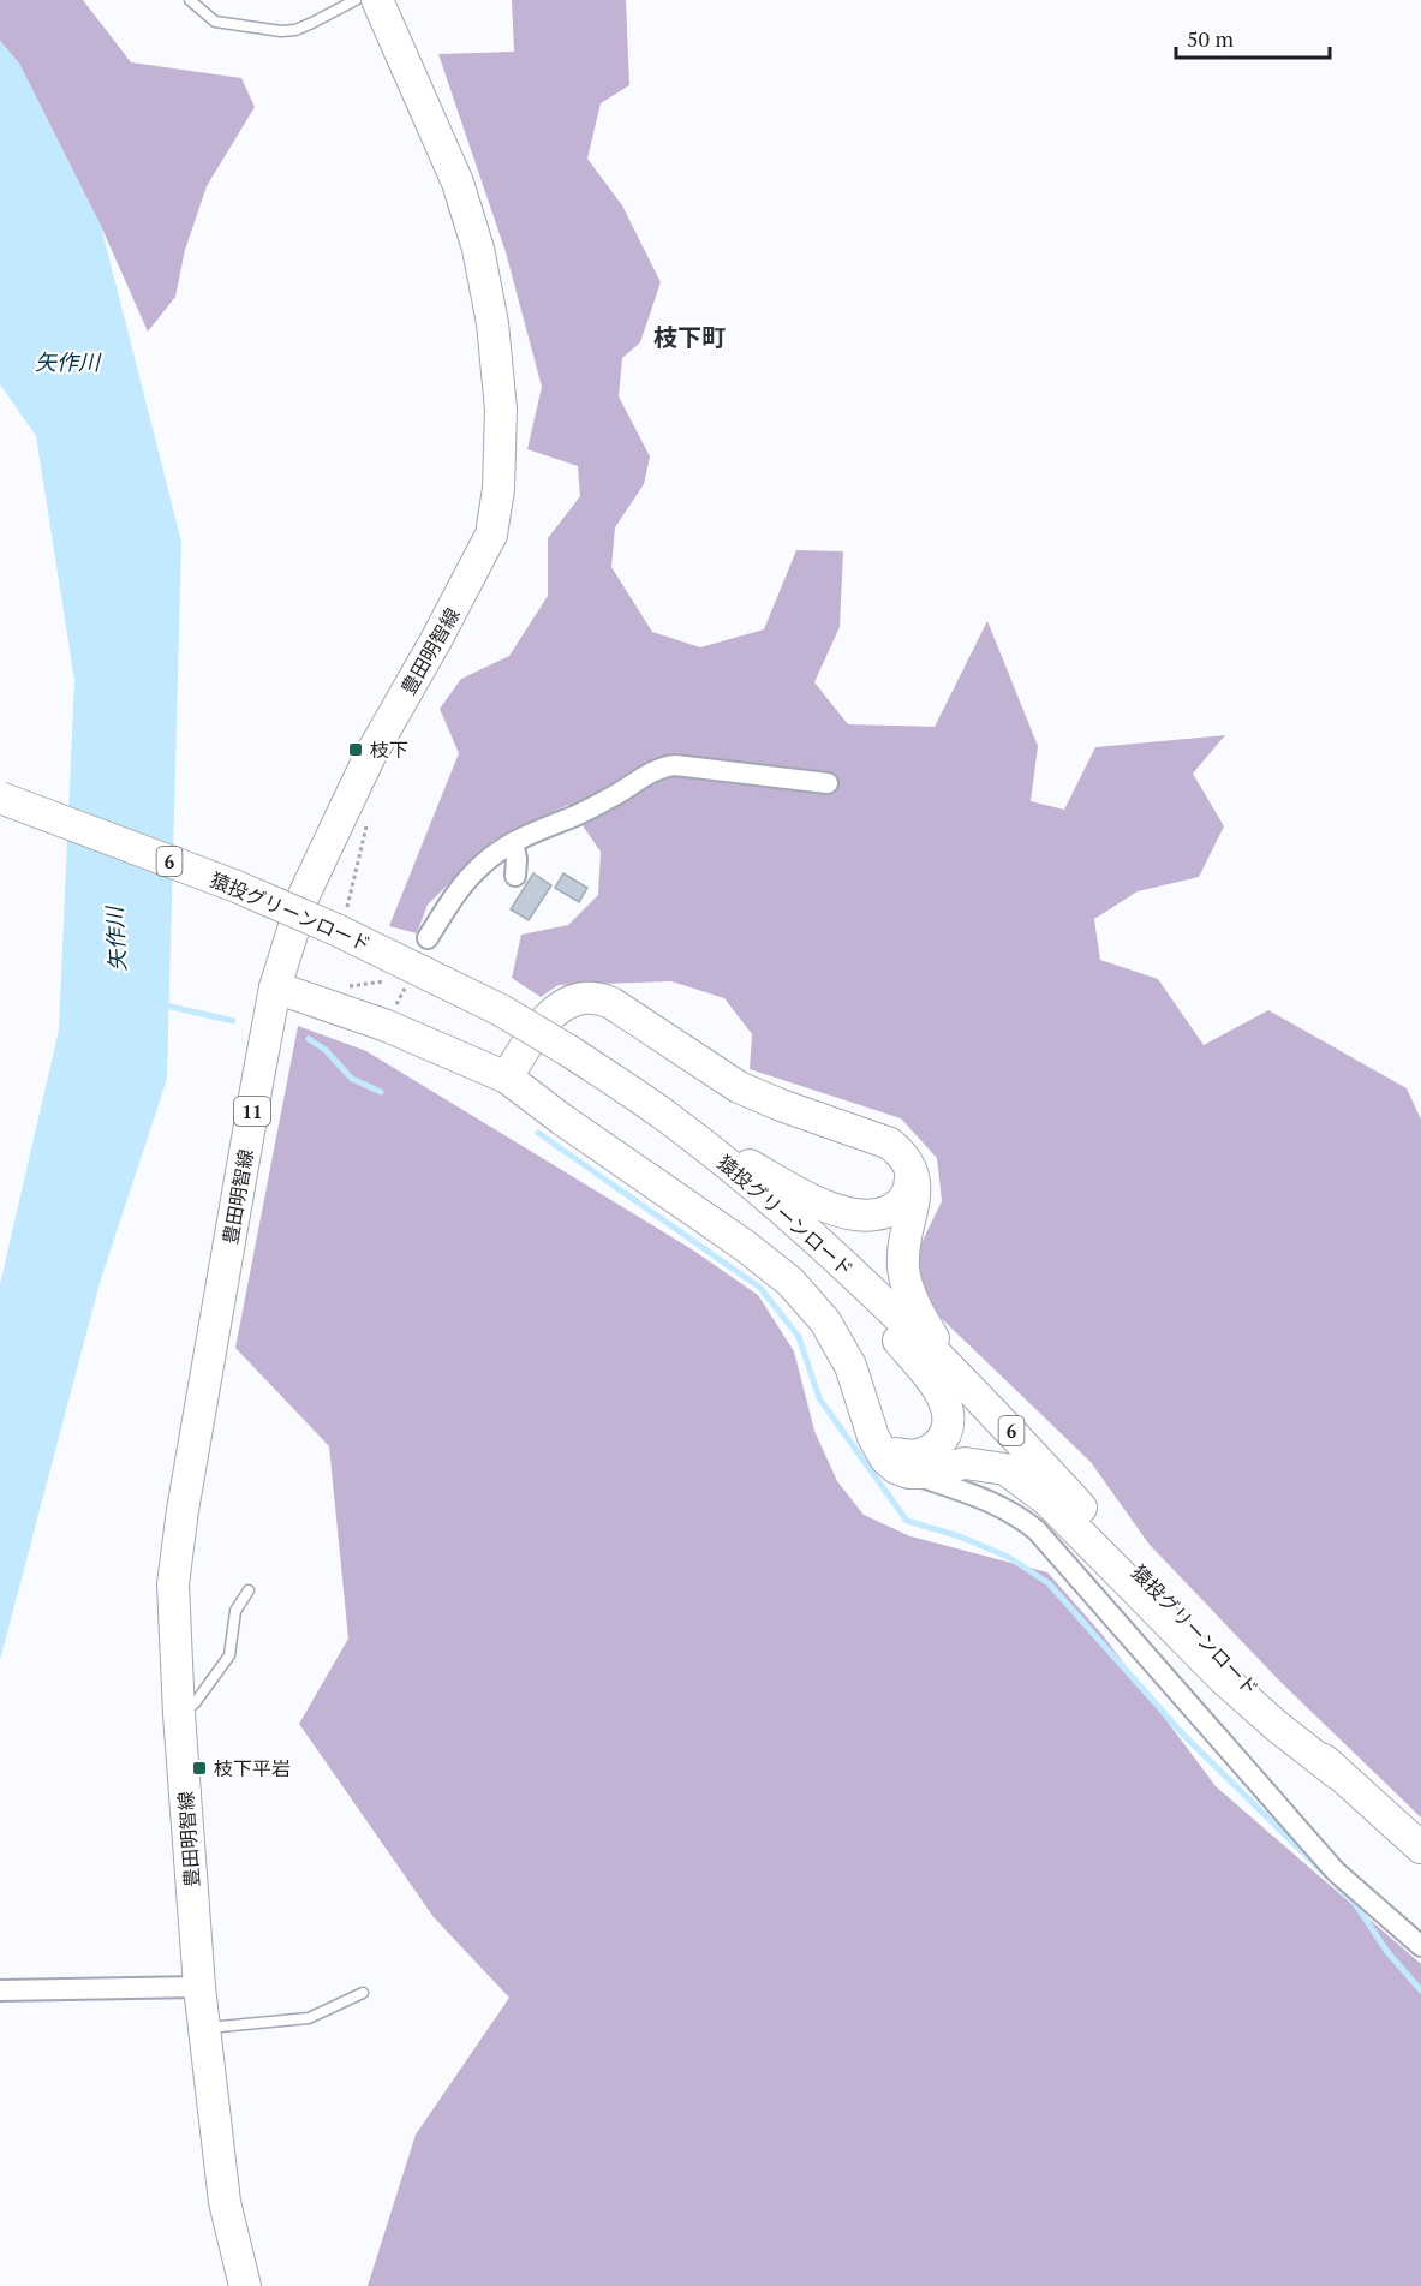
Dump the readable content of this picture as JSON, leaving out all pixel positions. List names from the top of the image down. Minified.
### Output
{"streets":{"main road":["豊田明智線","6","猿投グリーンロード","11"]},"districts":["枝下町"],"water":["矢作川"],"places":{"transit":["枝下","枝下平岩"]},"scale_bar":"50 m"}
